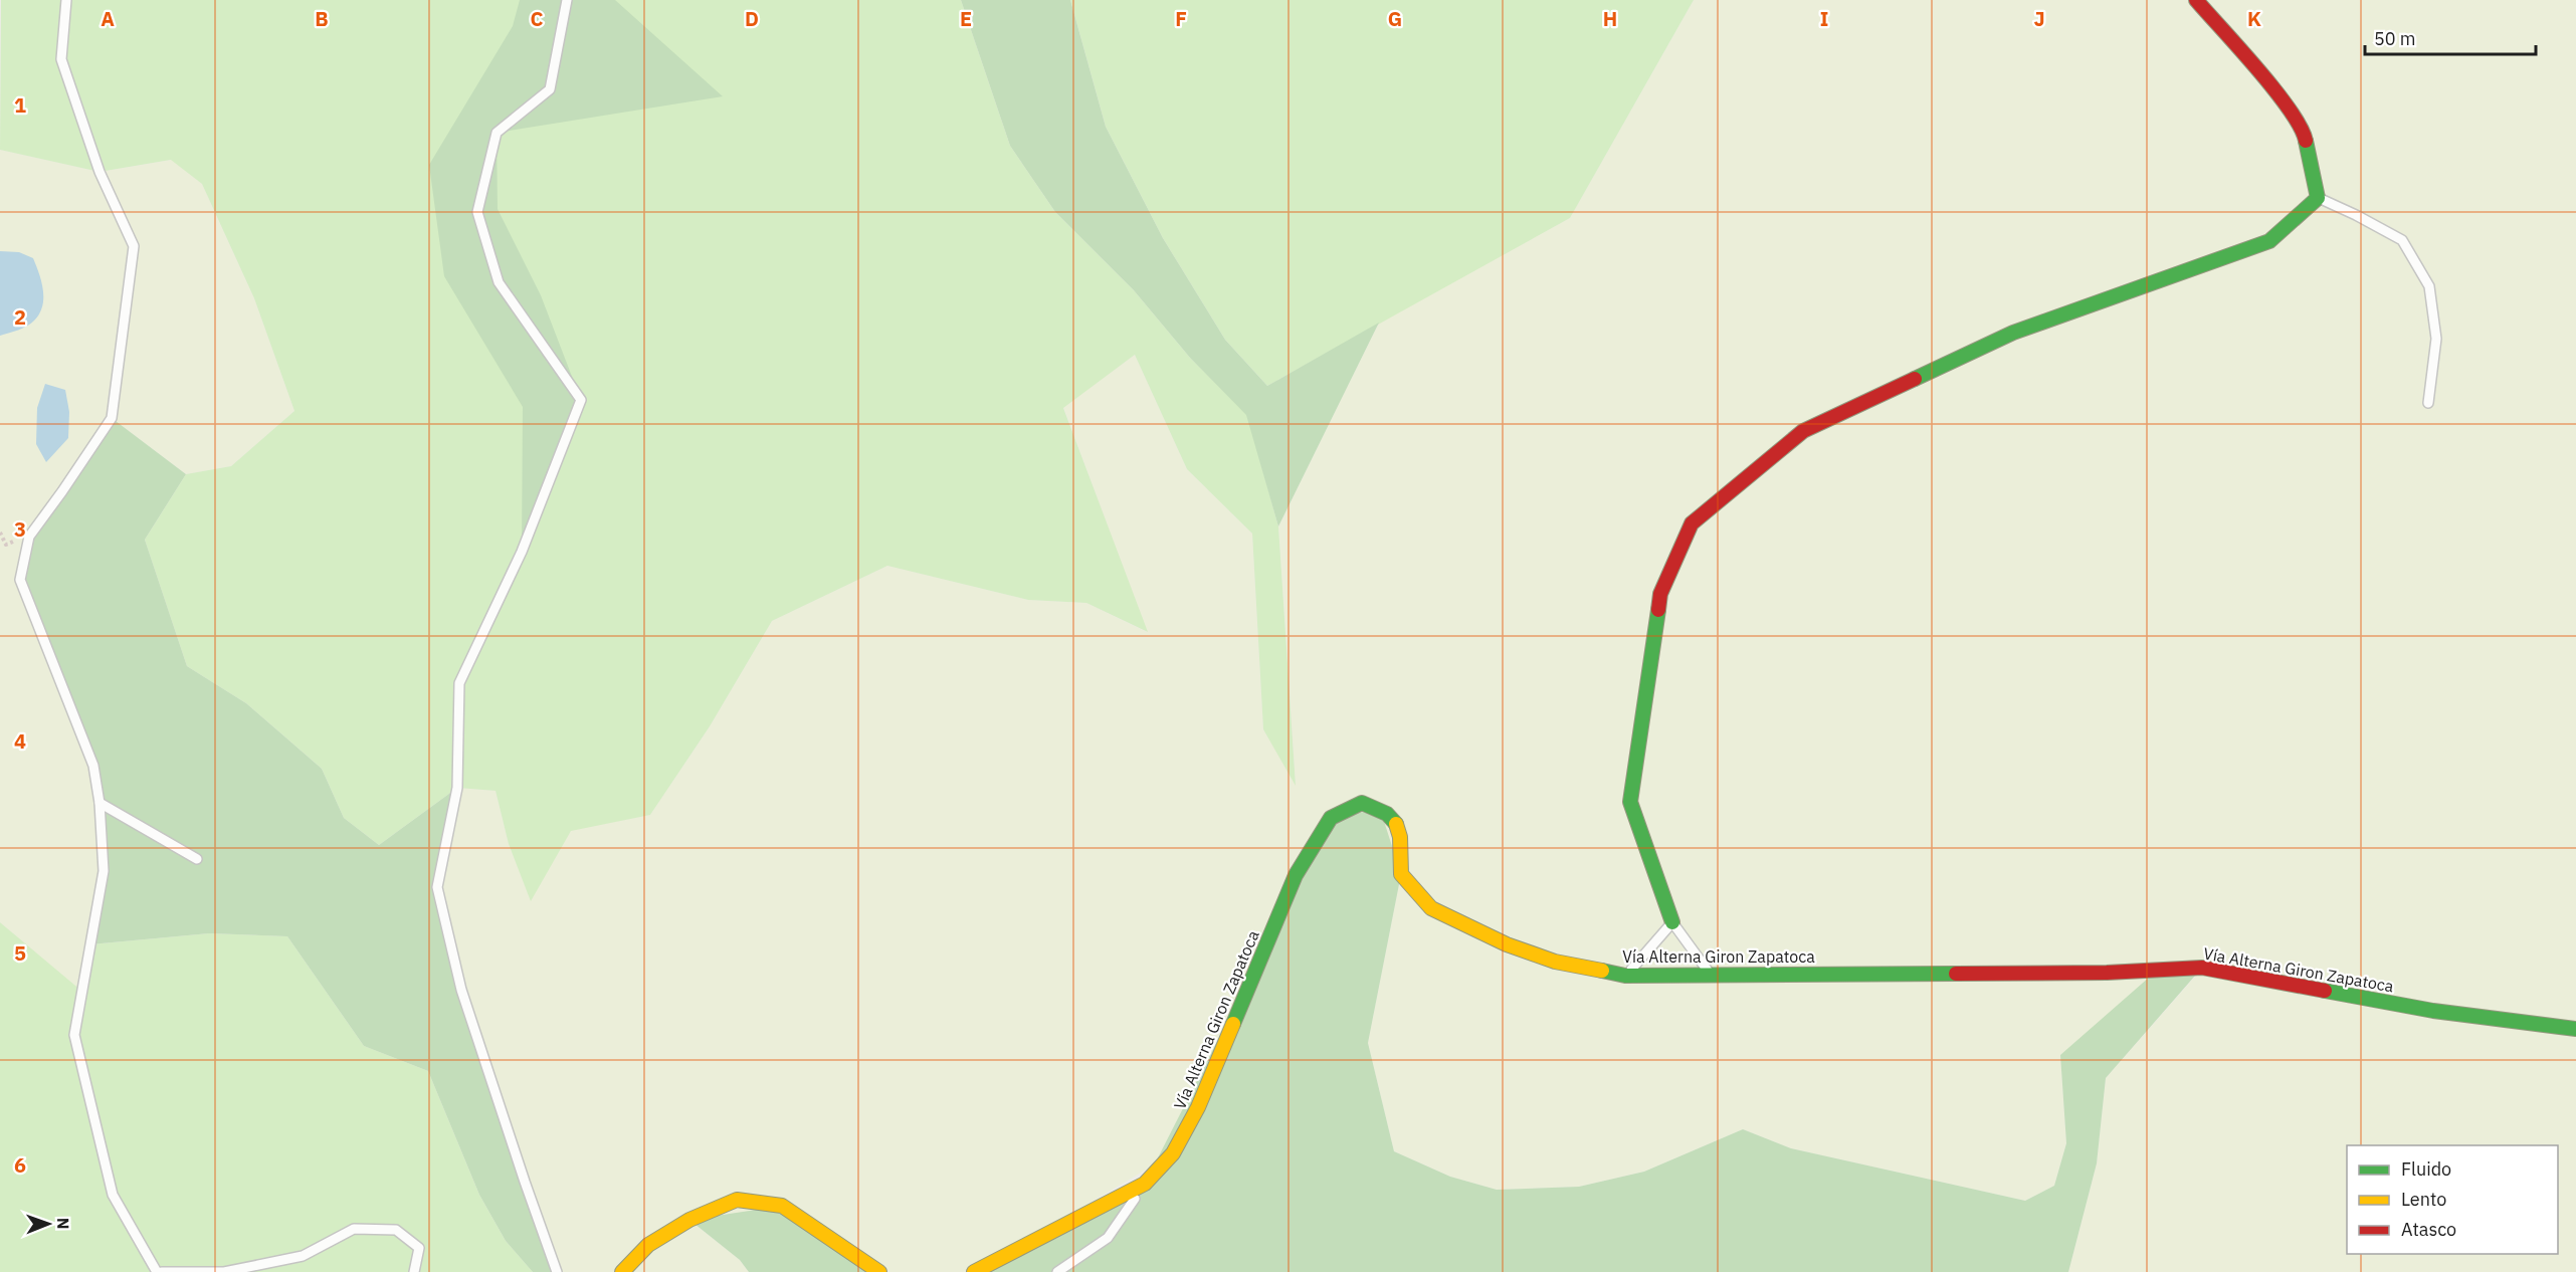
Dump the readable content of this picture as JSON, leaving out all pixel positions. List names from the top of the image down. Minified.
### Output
{"streets":{"street":["Vía Alterna Giron Zapatoca"]},"legend":["Fluido","Lento","Atasco"],"scale_bar":"50 m","north":"right","grid":{"columns":["A","B","C","D","E","F","G","H","I","J","K"],"rows":["1","2","3","4","5","6"]}}
